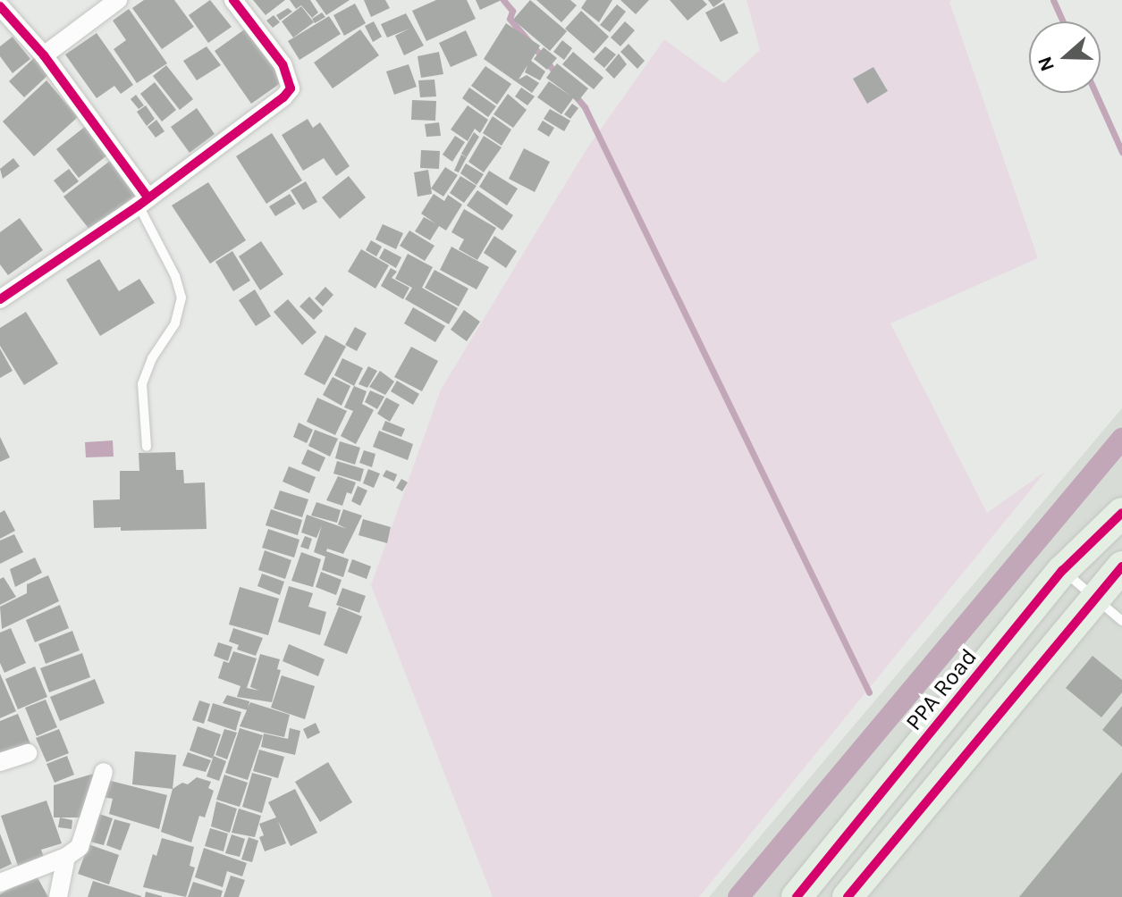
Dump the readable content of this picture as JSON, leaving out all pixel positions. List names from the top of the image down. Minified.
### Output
{"streets":{"highway":["PPA Road"]},"north":"left"}
